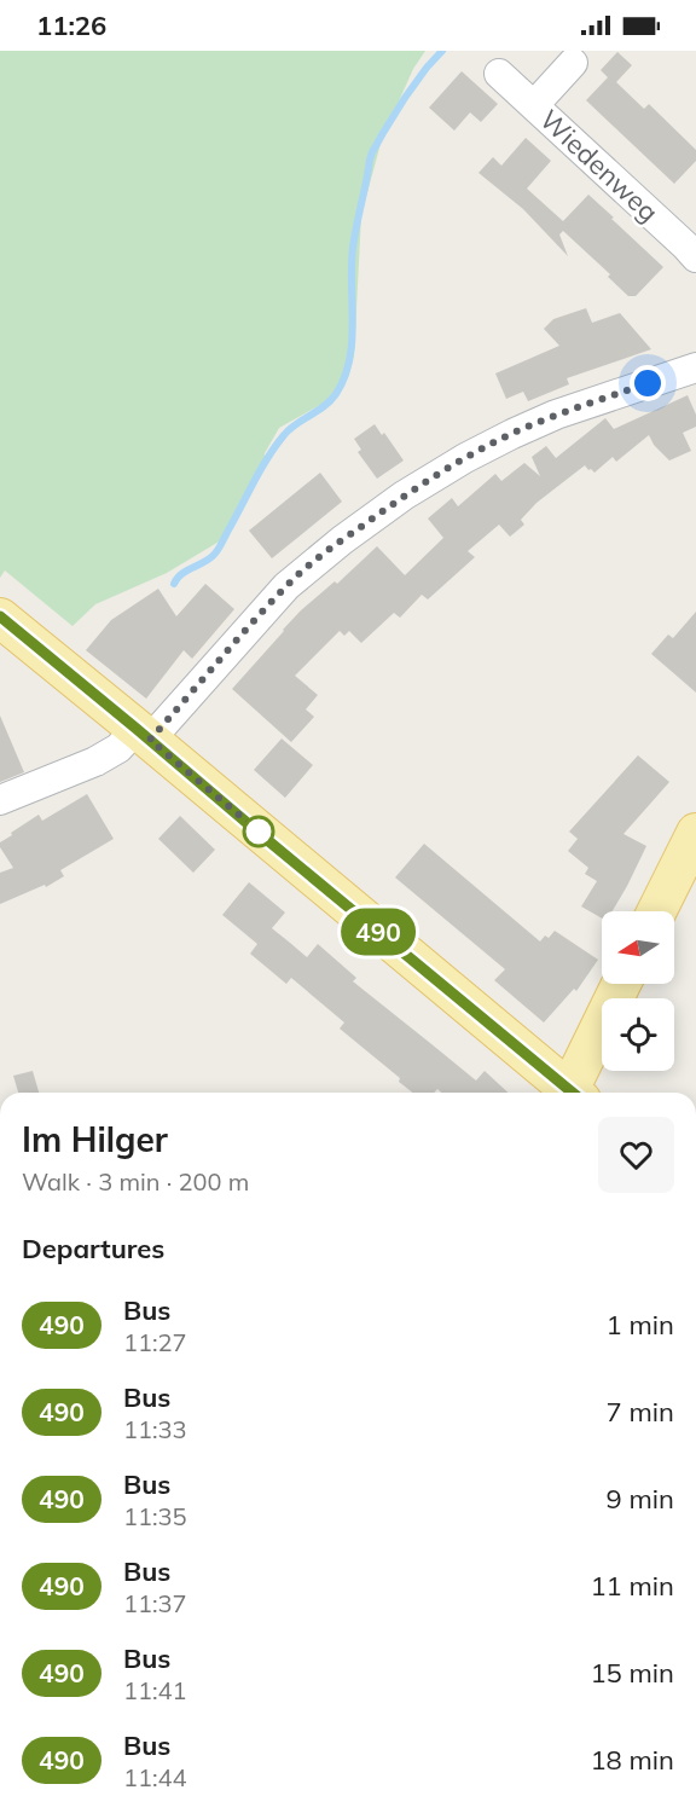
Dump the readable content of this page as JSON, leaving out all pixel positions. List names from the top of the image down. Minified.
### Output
{"streets":{"street":["Wiedenweg"]},"lines":["bus line 490"],"north":"left","page":{"status":"11:26","on_map":"490","heading":[["Im Hilger","Walk · 3 min · 200 m"],"Departures"],"list":[{"mark":"490","name":"Bus","note":"11:27","value":"1 min"},{"mark":"490","name":"Bus","note":"11:33","value":"7 min"},{"mark":"490","name":"Bus","note":"11:35","value":"9 min"},{"mark":"490","name":"Bus","note":"11:37","value":"11 min"},{"mark":"490","name":"Bus","note":"11:41","value":"15 min"},{"mark":"490","name":"Bus","note":"11:44","value":"18 min"}]}}
